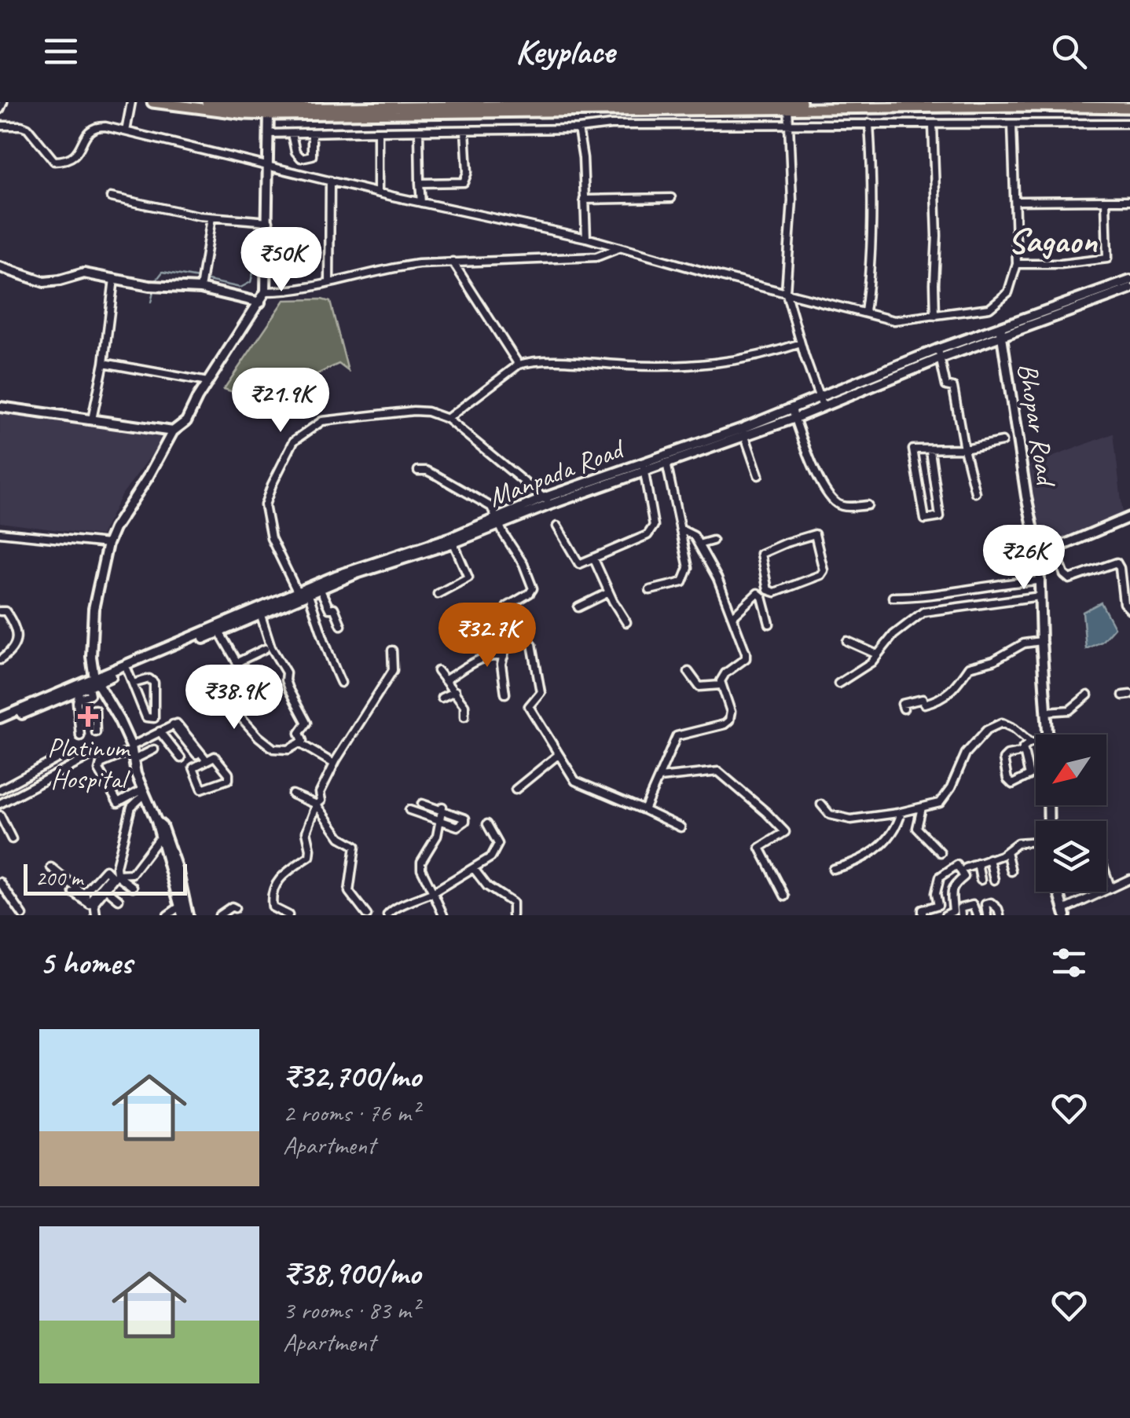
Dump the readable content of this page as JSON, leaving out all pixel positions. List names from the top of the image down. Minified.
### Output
{"streets":{"street":["Bhopar Road","Manpada Road"]},"crossings":[["Bhopar Road","Manpada Road"]],"districts":["Sagaon"],"places":{"health":["Platinum Hospital"]},"scale_bar":"200 m","north":"bottom left","page":{"header":"Keyplace","price":["₹50K","₹21.9K","₹26K","₹32.7K","₹38.9K"],"scale":"200 m","heading":"5 homes","list":[{"name":"₹32,700/mo","note":"2 rooms · 76 m² · Apartment"},{"name":"₹38,900/mo","note":"3 rooms · 83 m² · Apartment"}]}}
